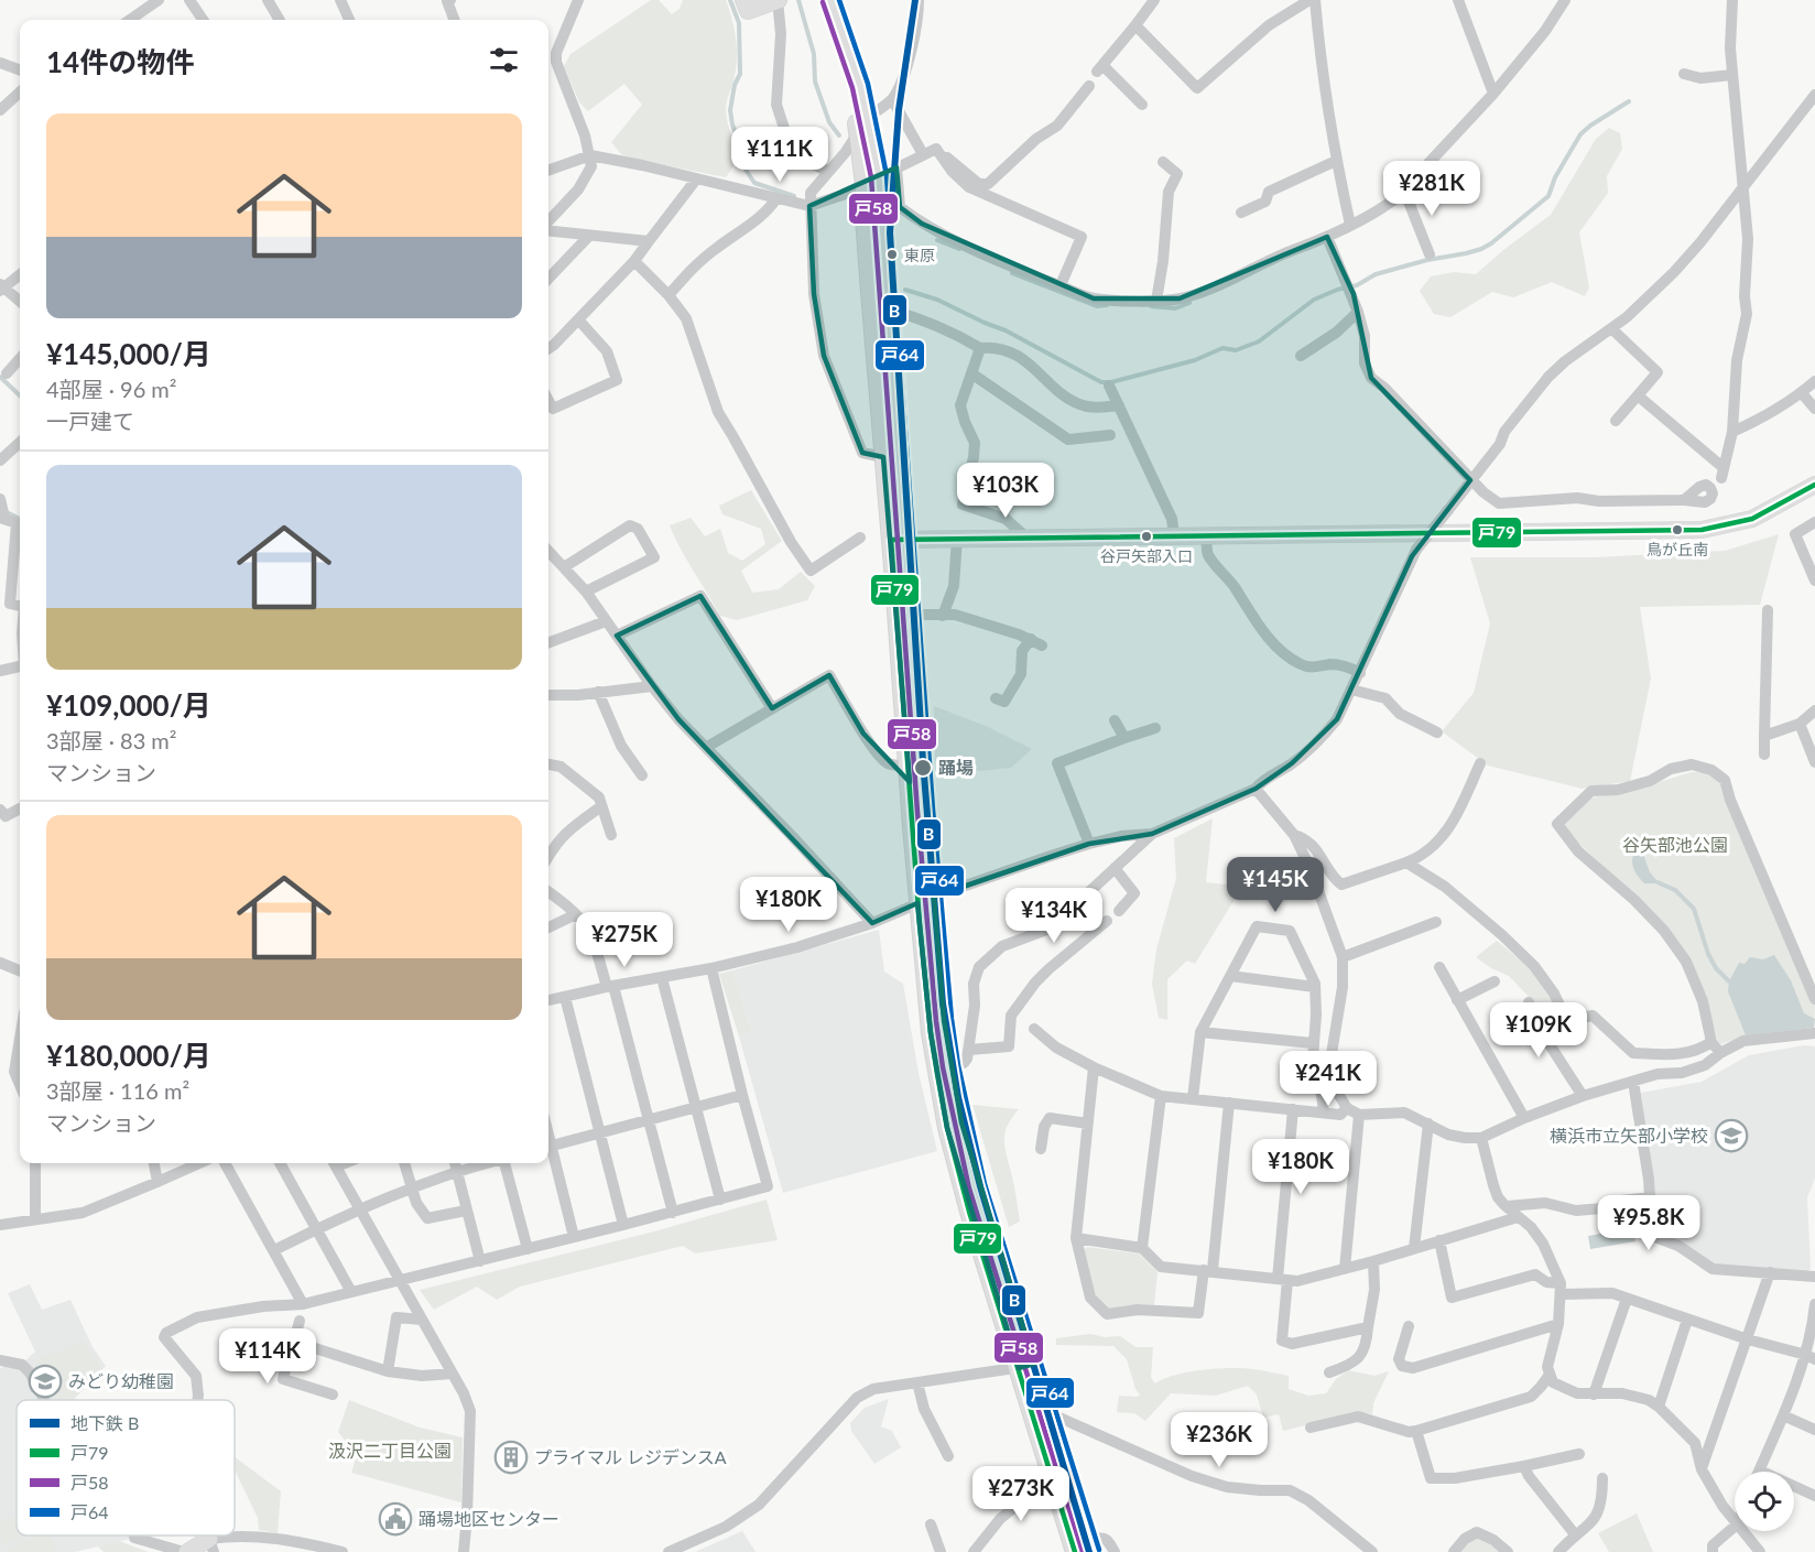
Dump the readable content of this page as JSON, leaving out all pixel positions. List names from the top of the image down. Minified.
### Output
{"parks":["谷矢部池公園","汲沢二丁目公園"],"places":{"other":["東原","鳥が丘南","谷戸矢部入口","踊場"],"school or university":["横浜市立矢部小学校","みどり幼稚園"],"building":["プライマル レジデンスA"],"public building":["踊場地区センター"]},"lines":["metro line B","transit line 戸64","transit line 戸58","transit line 戸79"],"legend":["地下鉄 B","戸79","戸58","戸64"],"page":{"heading":"14件の物件","list":[{"name":"¥145,000/月","note":"4部屋 · 96 m² · 一戸建て"},{"name":"¥109,000/月","note":"3部屋 · 83 m² · マンション"},{"name":"¥180,000/月","note":"3部屋 · 116 m² · マンション"}],"price":["¥111K","¥281K","¥103K","¥145K","¥180K","¥134K","¥275K","¥109K","¥241K","¥180K","¥95.8K","¥114K","¥236K","¥273K"]}}
